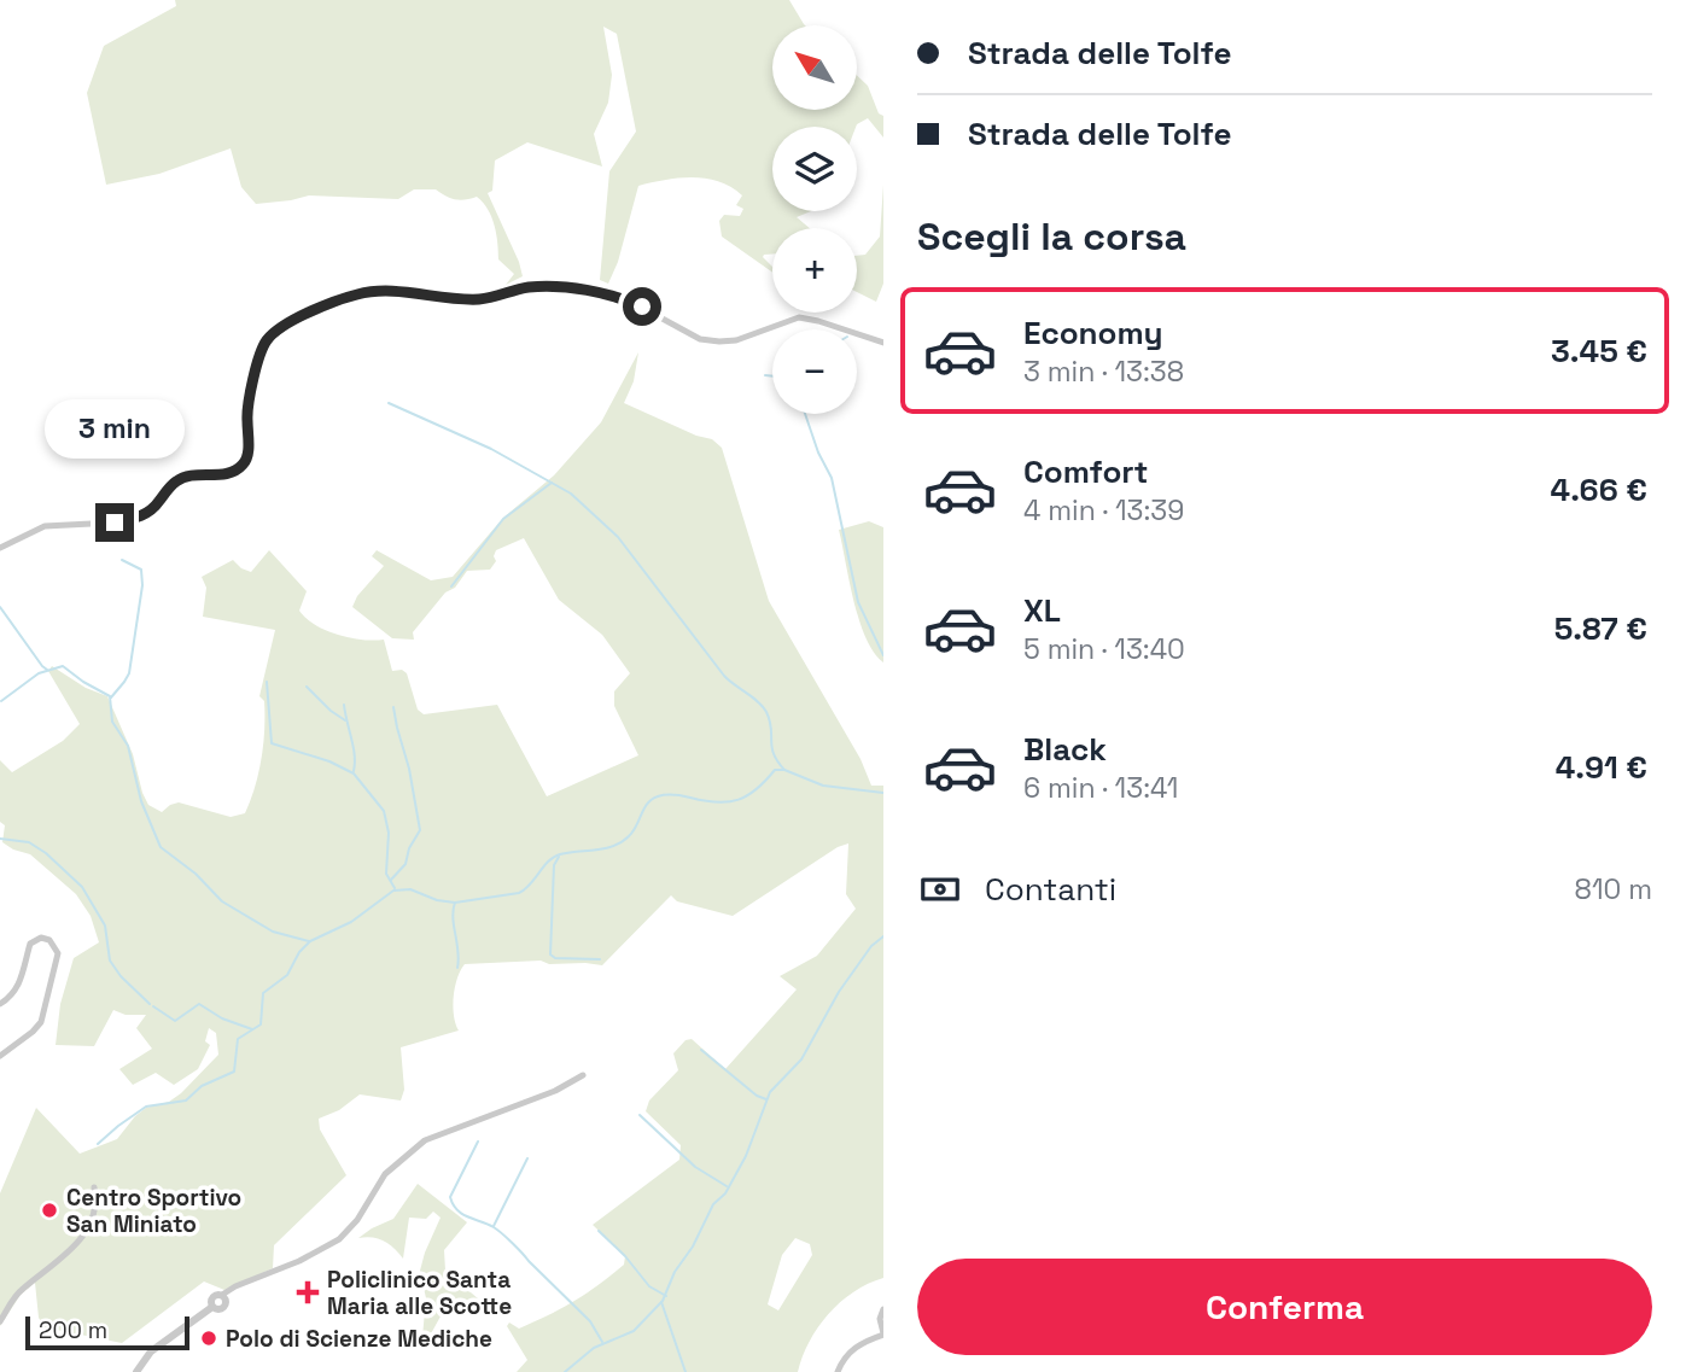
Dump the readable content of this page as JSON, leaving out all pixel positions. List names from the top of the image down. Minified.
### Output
{"places":{"other":["Centro Sportivo San Miniato","Polo di Scienze Mediche"],"health":["Policlinico Santa Maria alle Scotte"]},"scale_bar":"200 m","north":"top left","page":{"banner":["Strada delle Tolfe","Strada delle Tolfe"],"map_buttons":["+","−"],"heading":"Scegli la corsa","list":[{"name":"Economy","note":"3 min · 13:38","value":"3.45 €"},{"name":"Comfort","note":"4 min · 13:39","value":"4.66 €"},{"name":"XL","note":"5 min · 13:40","value":"5.87 €"},{"name":"Black","note":"6 min · 13:41","value":"4.91 €"}],"bubble":"3 min","pay":["Contanti","810 m"],"buttons":"Conferma","scale":"200 m"}}
